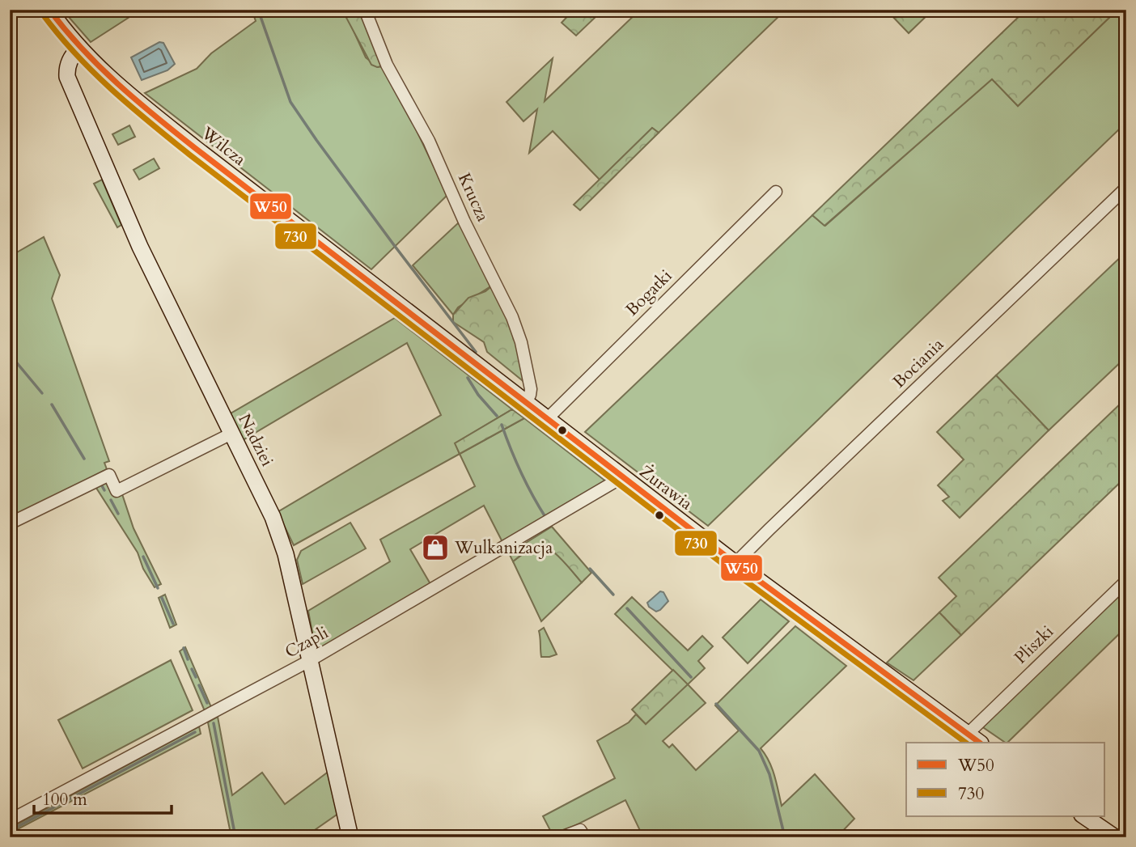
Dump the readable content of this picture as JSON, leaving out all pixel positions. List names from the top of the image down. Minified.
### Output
{"streets":{"main road":["Wilcza","Nadziei","Żurawia"],"street":["Krucza","Bogatki","Bociania","Czapli","Pliszki"]},"crossings":[["Wilcza","Nadziei"],["Wilcza","Żurawia"],["Krucza","Żurawia"],["Bogatki","Żurawia"],["Bociania","Żurawia"],["Nadziei","Czapli"],["Żurawia","Czapli"],["Żurawia","Pliszki"]],"places":{"shop":["Wulkanizacja"]},"lines":["transit line W50","transit line 730"],"legend":["W50","730"],"scale_bar":"100 m"}
